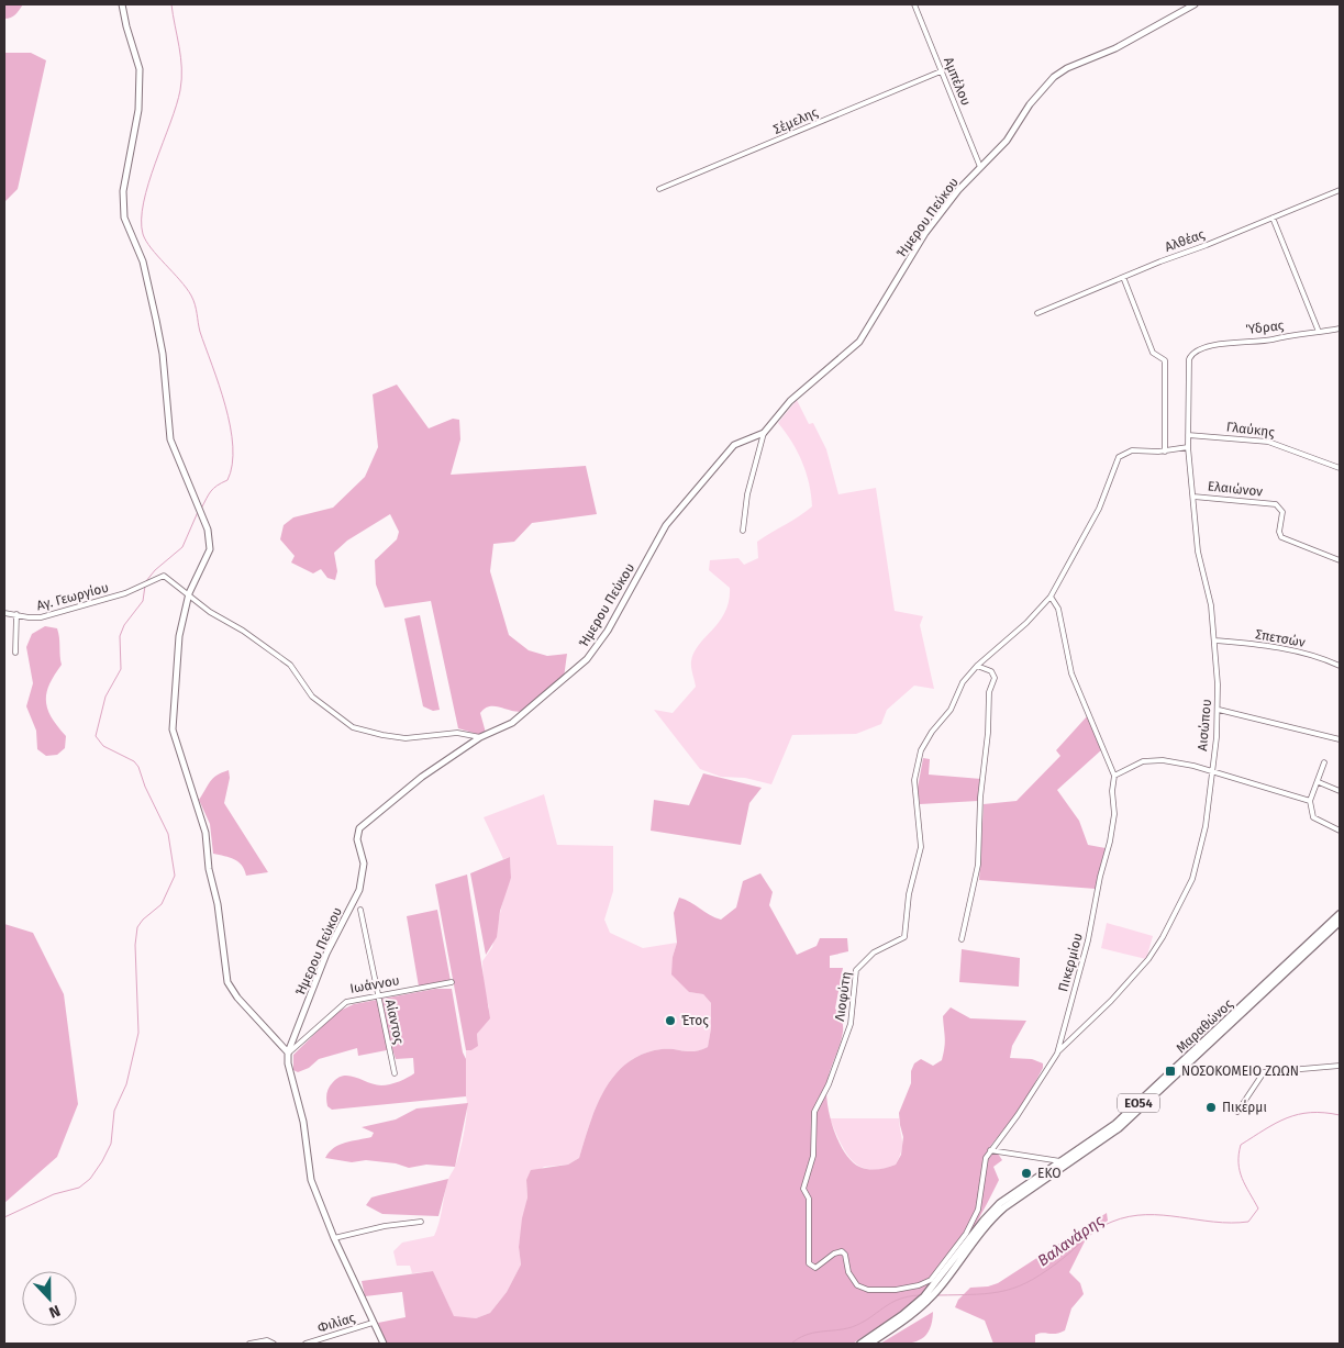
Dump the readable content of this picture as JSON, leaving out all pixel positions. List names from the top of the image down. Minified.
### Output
{"streets":{"main road":["Μαραθώνος","ΕΟ54"],"street":["Αμπέλου","Σέμελης","Ήμερου Πεύκου","Αλθέας","Ύδρας","Γλαύκης","Ελαιώνον","Αγ. Γεωργίου","Σπετσών","Αισώπου","Πικερμίου","Ιωάννου","Λιοφύτη","Αίαντος","Φιλίας"]},"crossings":[["Αμπέλου","Σέμελης"],["Αμπέλου","Ήμερου Πεύκου"],["Ήμερου Πεύκου","Ιωάννου"],["Ήμερου Πεύκου","Φιλίας"],["Ύδρας","Αισώπου"],["Γλαύκης","Αισώπου"],["Ελαιώνον","Αισώπου"],["Σπετσών","Αισώπου"],["Αισώπου","Πικερμίου"],["Πικερμίου","Λιοφύτη"],["Ιωάννου","Αίαντος"]],"water":["Βαλανάρης"],"places":{"other":["Έτος","Πικέρμι","EKO"],"transit":["ΝΟΣΟΚΟΜΕΙΟ ΖΩΩΝ"]},"north":"bottom"}
